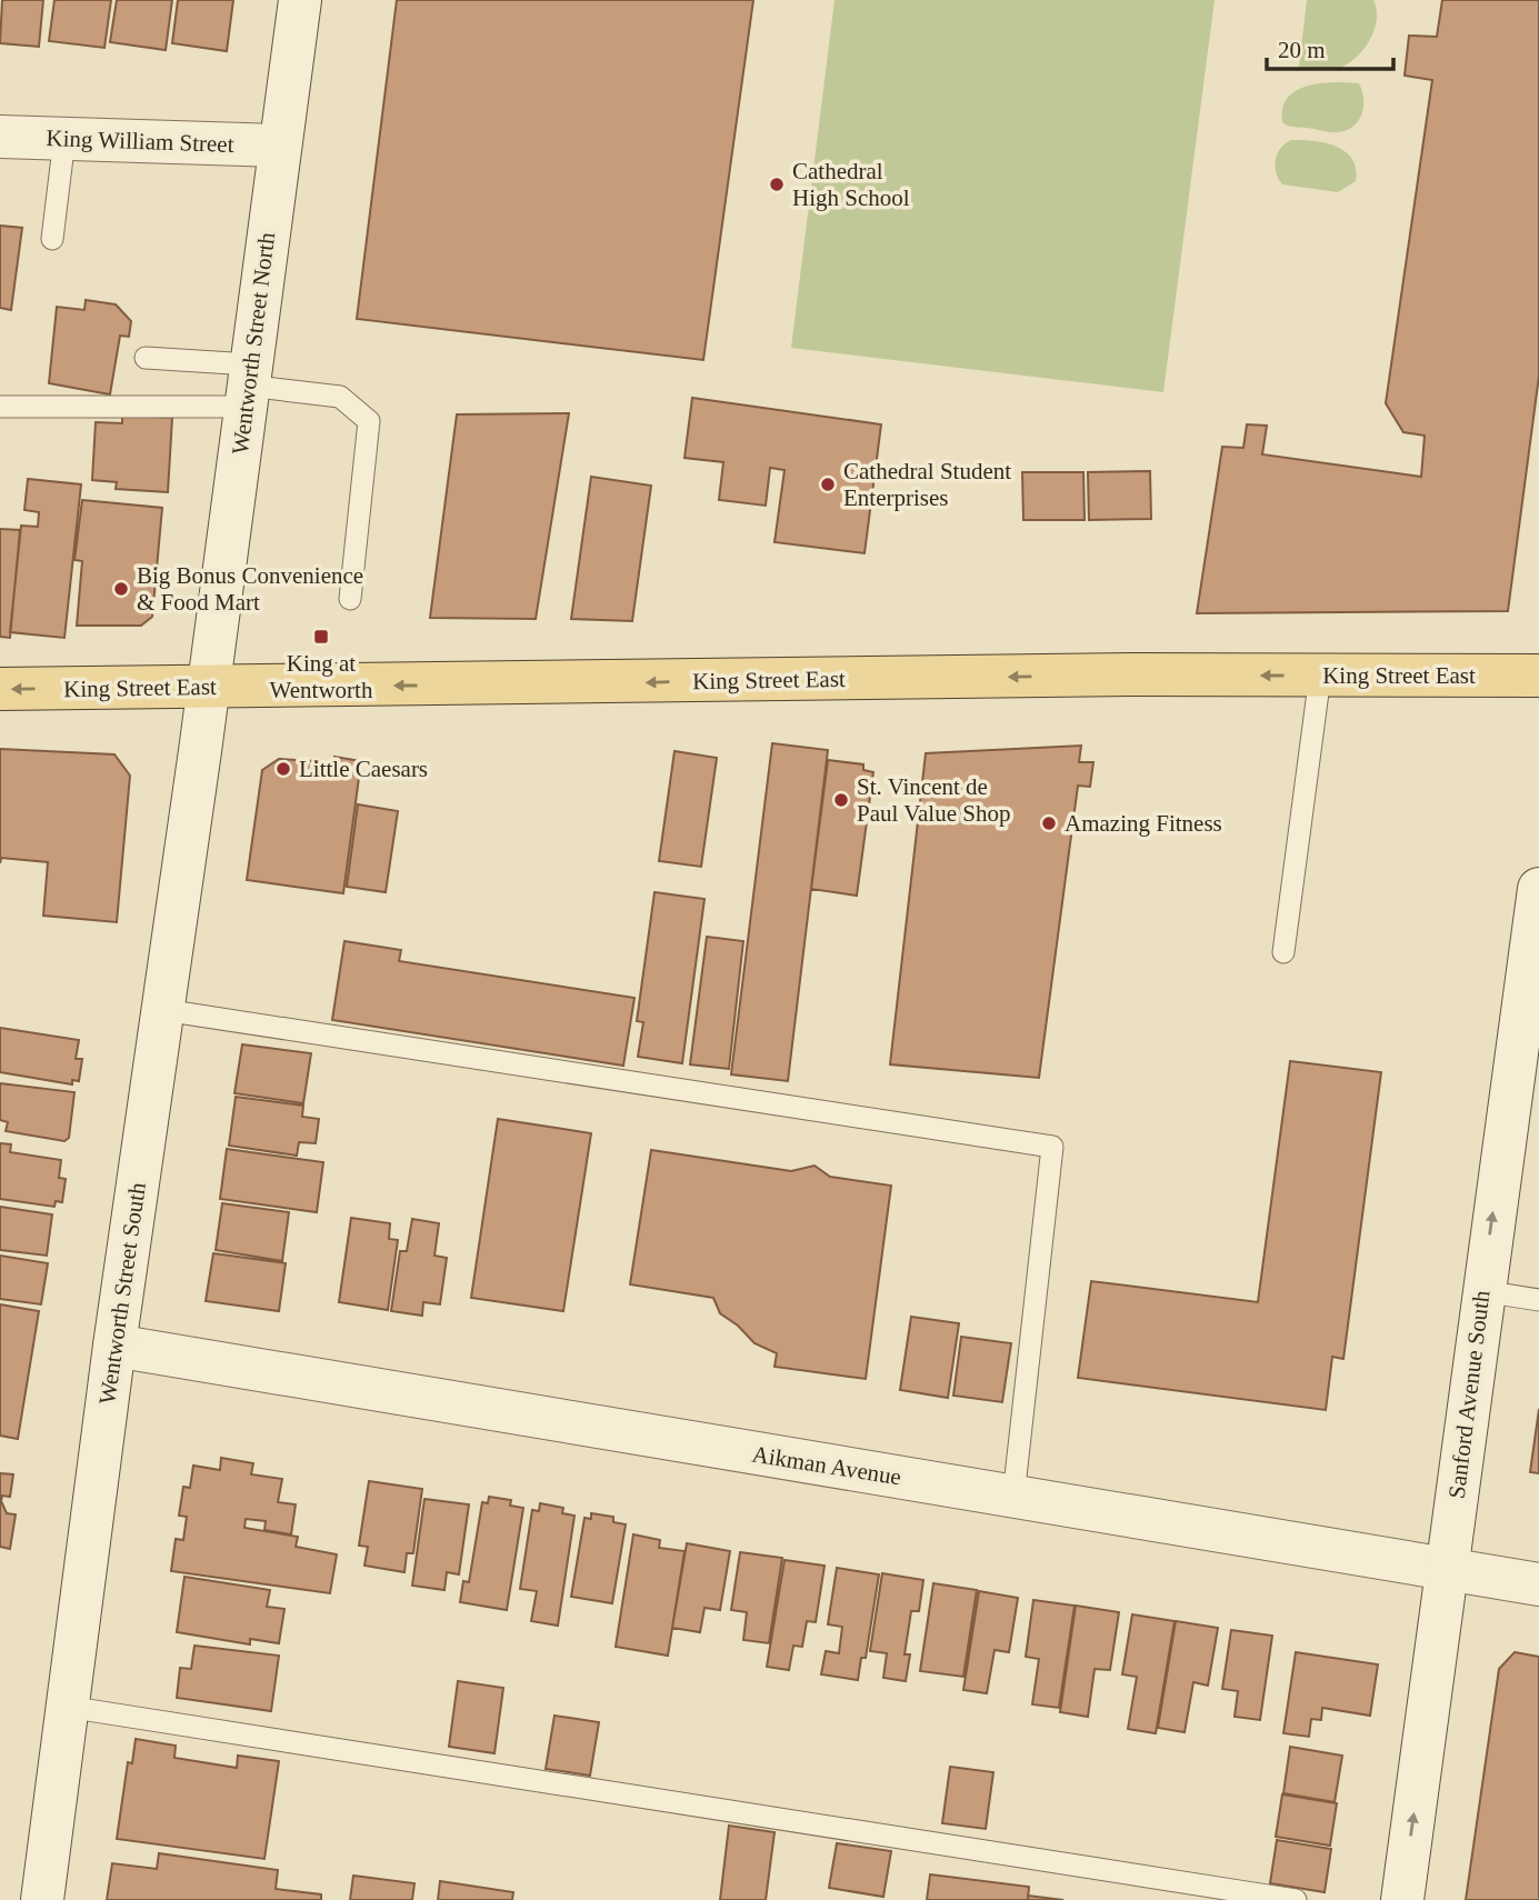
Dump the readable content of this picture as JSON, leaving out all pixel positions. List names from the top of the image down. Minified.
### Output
{"streets":{"main road":["King Street East"],"street":["King William Street","Wentworth Street North","Wentworth Street South","Sanford Avenue South","Aikman Avenue"]},"crossings":[["King William Street","Wentworth Street North"],["Wentworth Street North","King Street East"],["Wentworth Street North","Wentworth Street South"],["King Street East","Wentworth Street South"],["Wentworth Street South","Aikman Avenue"],["Sanford Avenue South","Aikman Avenue"]],"one_way":["King Street East","Sanford Avenue South"],"places":{"other":["Cathedral High School","Cathedral Student Enterprises","Big Bonus Convenience & Food Mart","Little Caesars","St. Vincent de Paul Value Shop","Amazing Fitness"],"transit":["King at Wentworth"]},"scale_bar":"20 m"}
